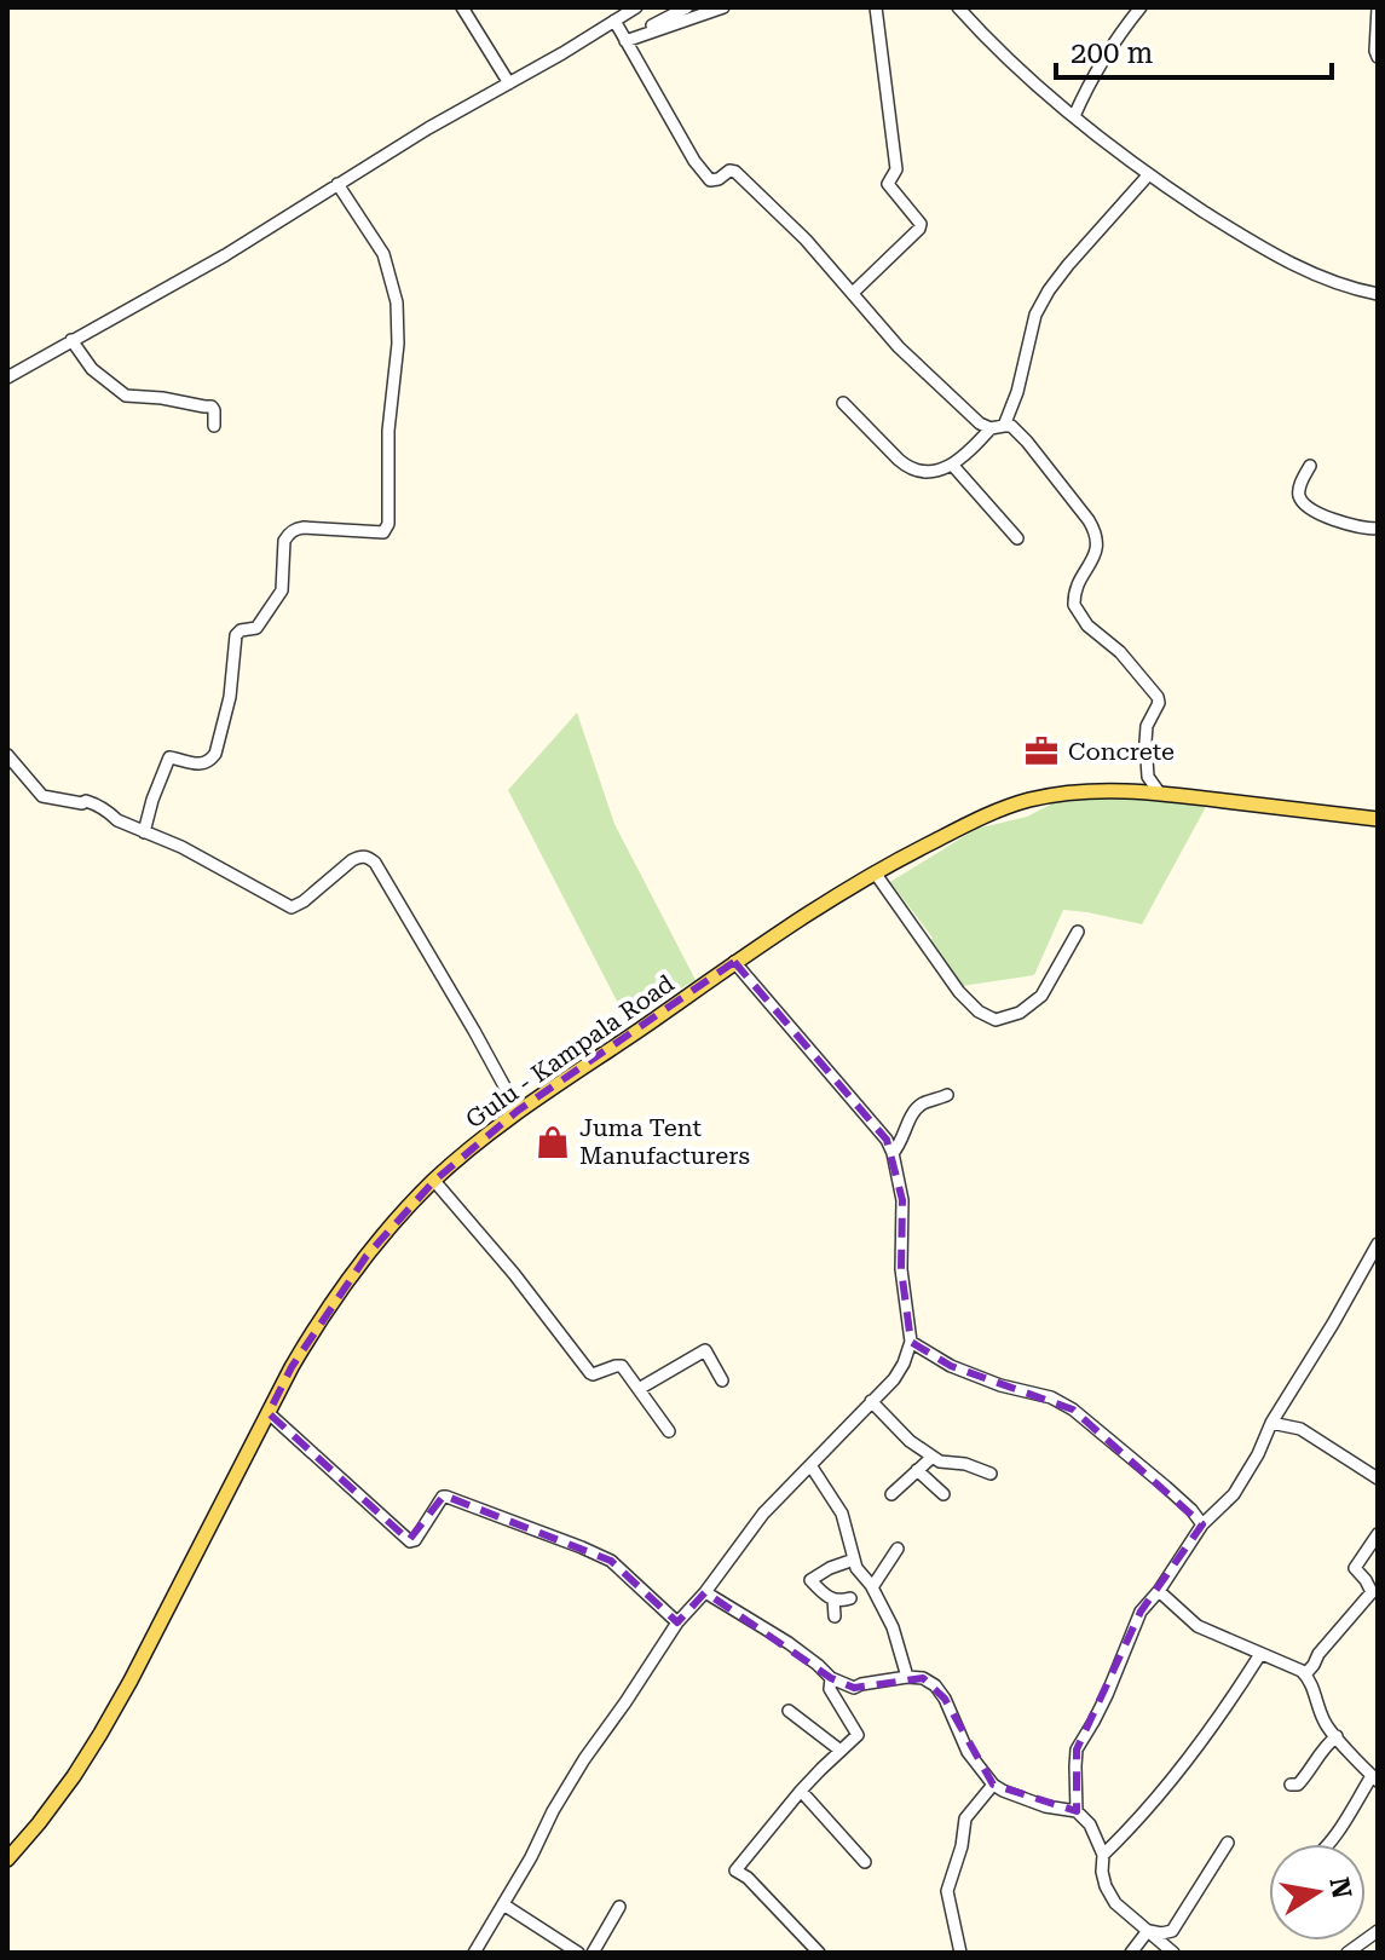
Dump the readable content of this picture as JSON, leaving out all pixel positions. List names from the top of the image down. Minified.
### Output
{"streets":{"main road":["Gulu - Kampala Road"]},"places":{"office":["Concrete"],"shop":["Juma Tent Manufacturers"]},"scale_bar":"200 m","north":"right"}
